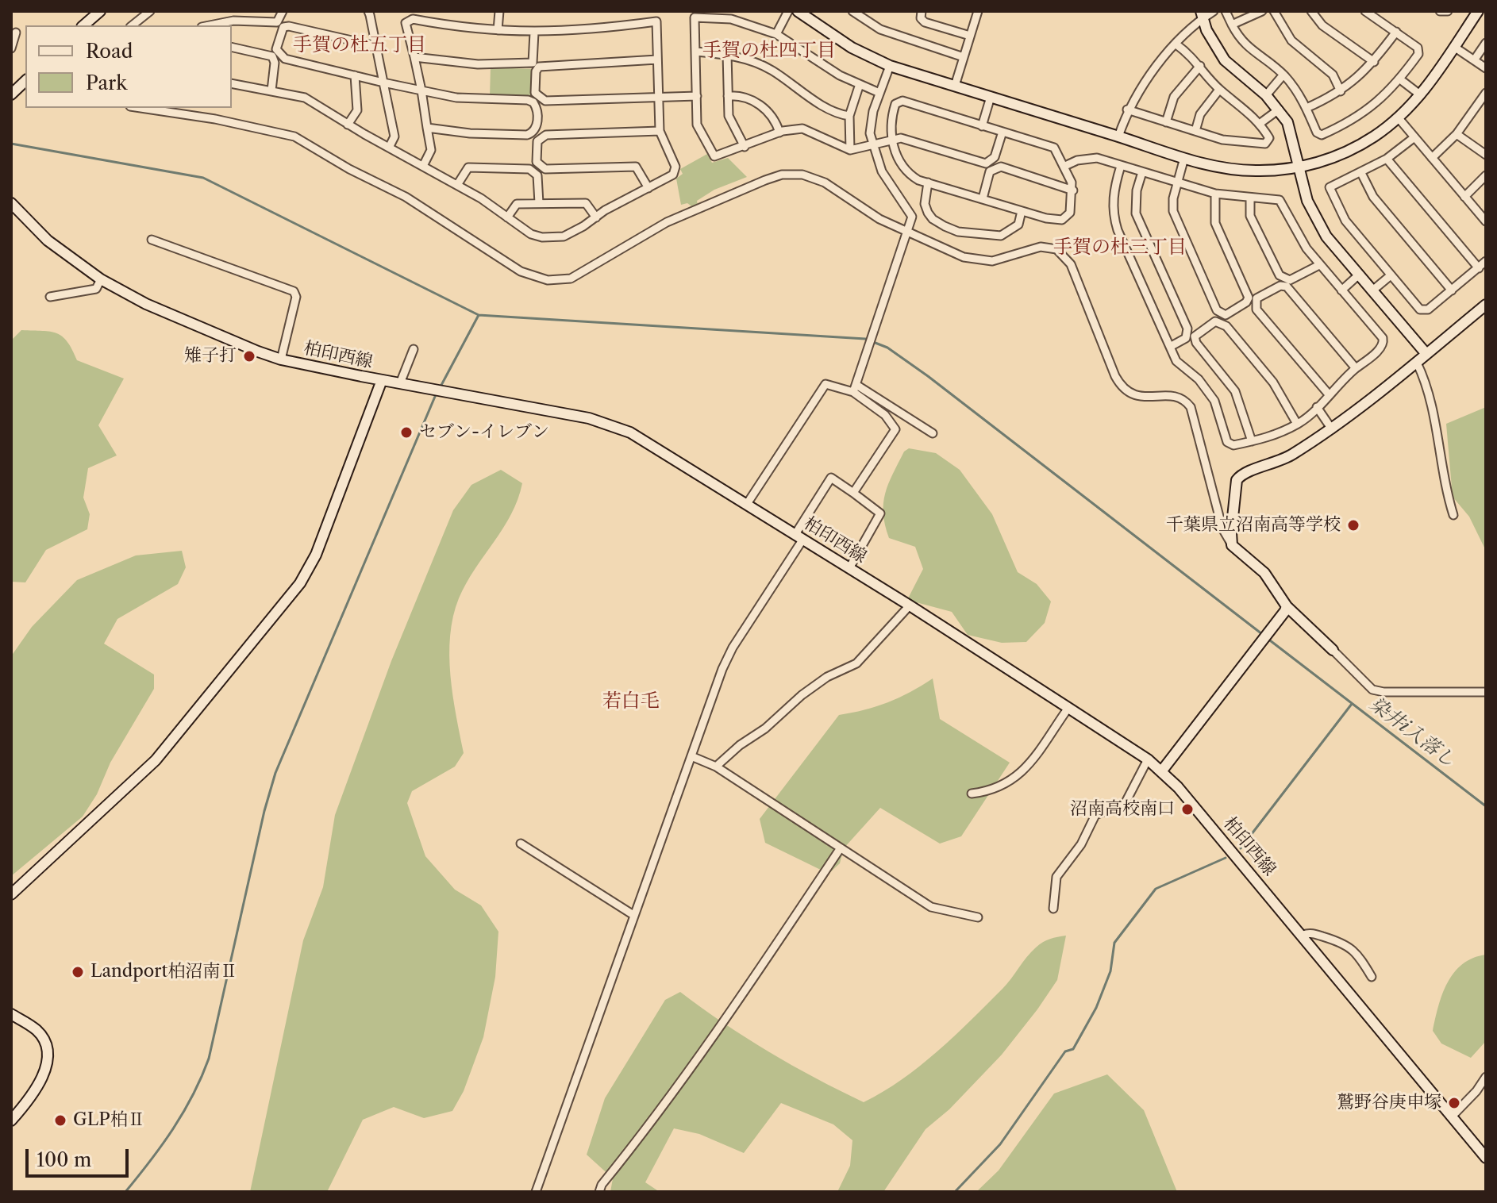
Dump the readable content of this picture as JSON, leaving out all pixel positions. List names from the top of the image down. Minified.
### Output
{"streets":{"street":["柏印西線"]},"districts":["手賀の杜五丁目","手賀の杜四丁目","手賀の杜三丁目","若白毛"],"water":["染井i入落し"],"places":["雉子打","セブン-イレブン","千葉県立沼南高等学校","沼南高校南口","Landport柏沼南Ⅱ","鷲野谷庚申塚","GLP柏Ⅱ"],"legend":["Road","Park"],"scale_bar":"100 m"}
